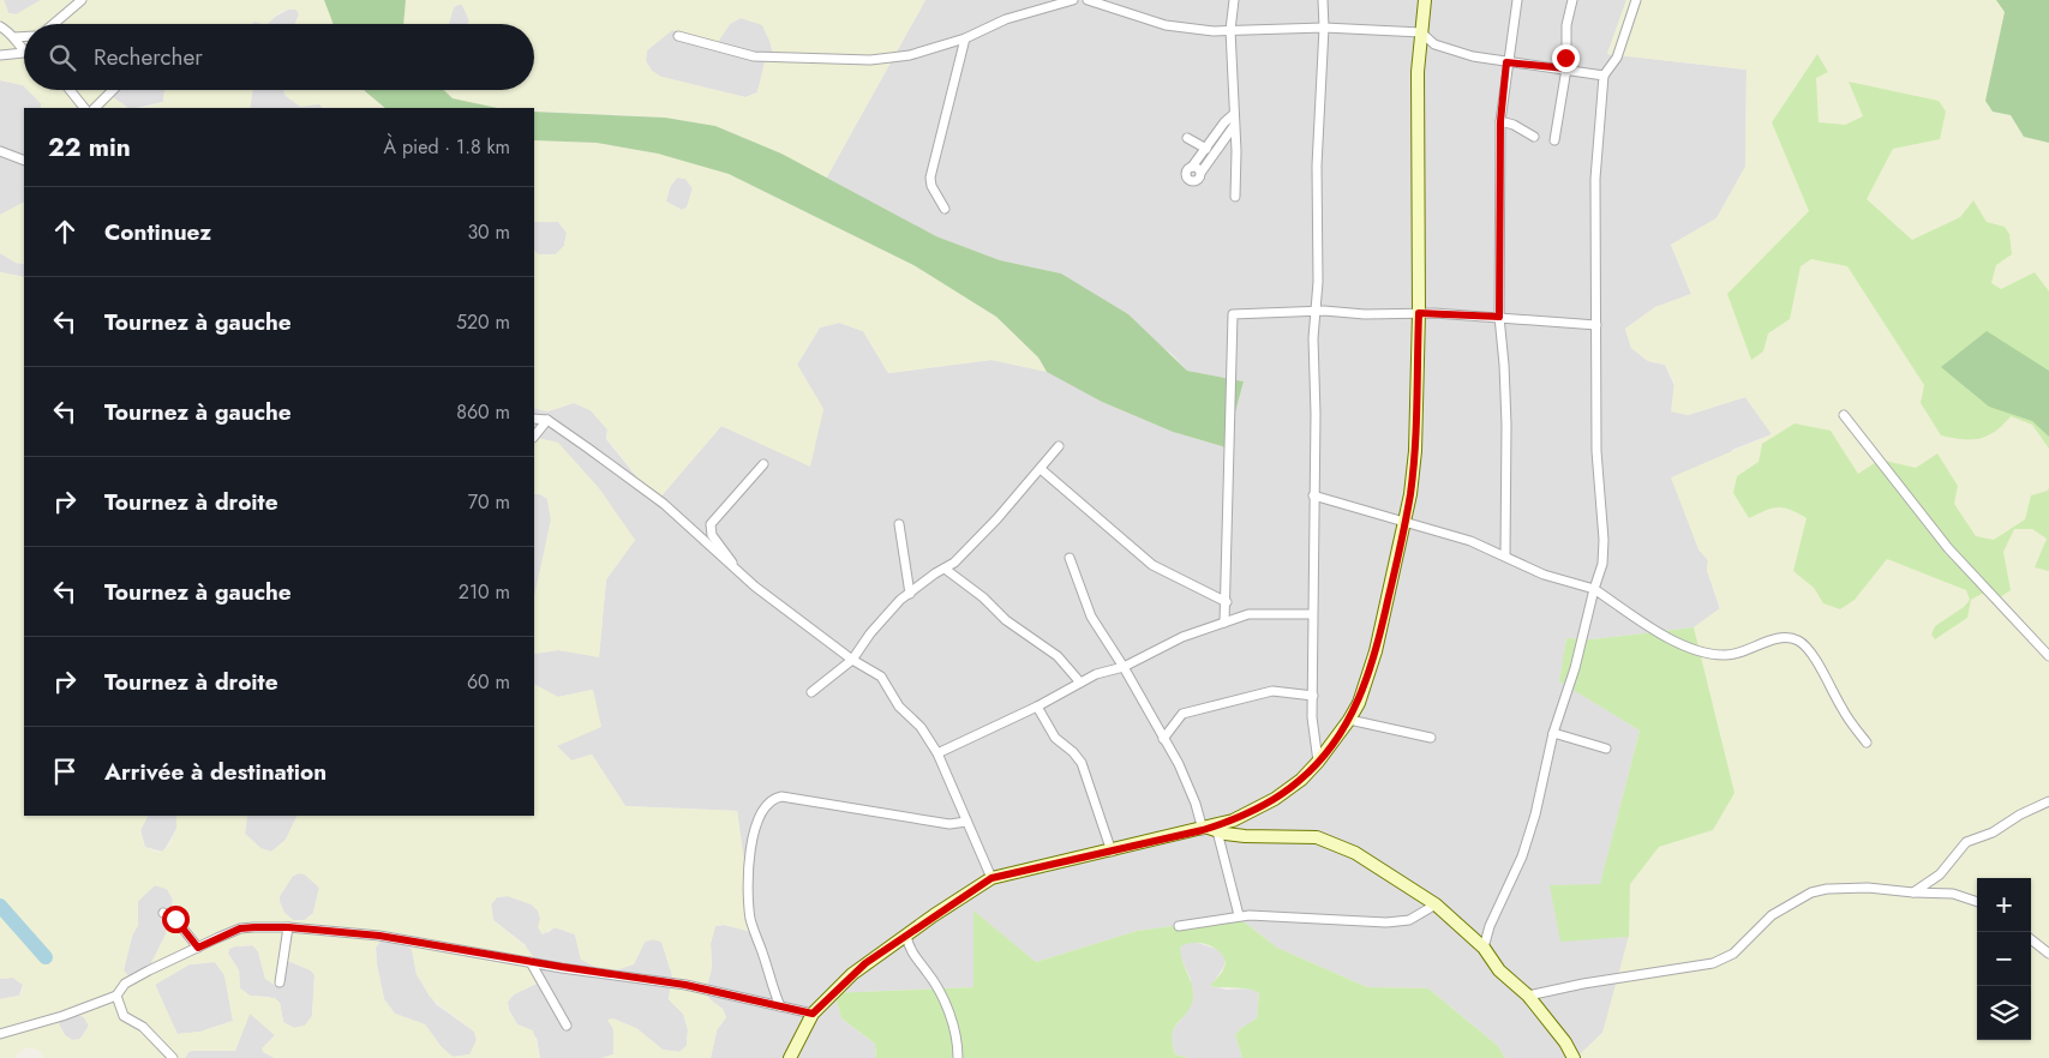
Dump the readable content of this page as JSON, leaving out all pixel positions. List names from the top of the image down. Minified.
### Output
{"page":{"search":"Rechercher","heading":["22 min","À pied · 1.8 km"],"list":[["Continuez","30 m"],["Tournez à gauche","520 m"],["Tournez à gauche","860 m"],["Tournez à droite","70 m"],["Tournez à gauche","210 m"],["Tournez à droite","60 m"],"Arrivée à destination"],"map_buttons":["+","−"]}}
